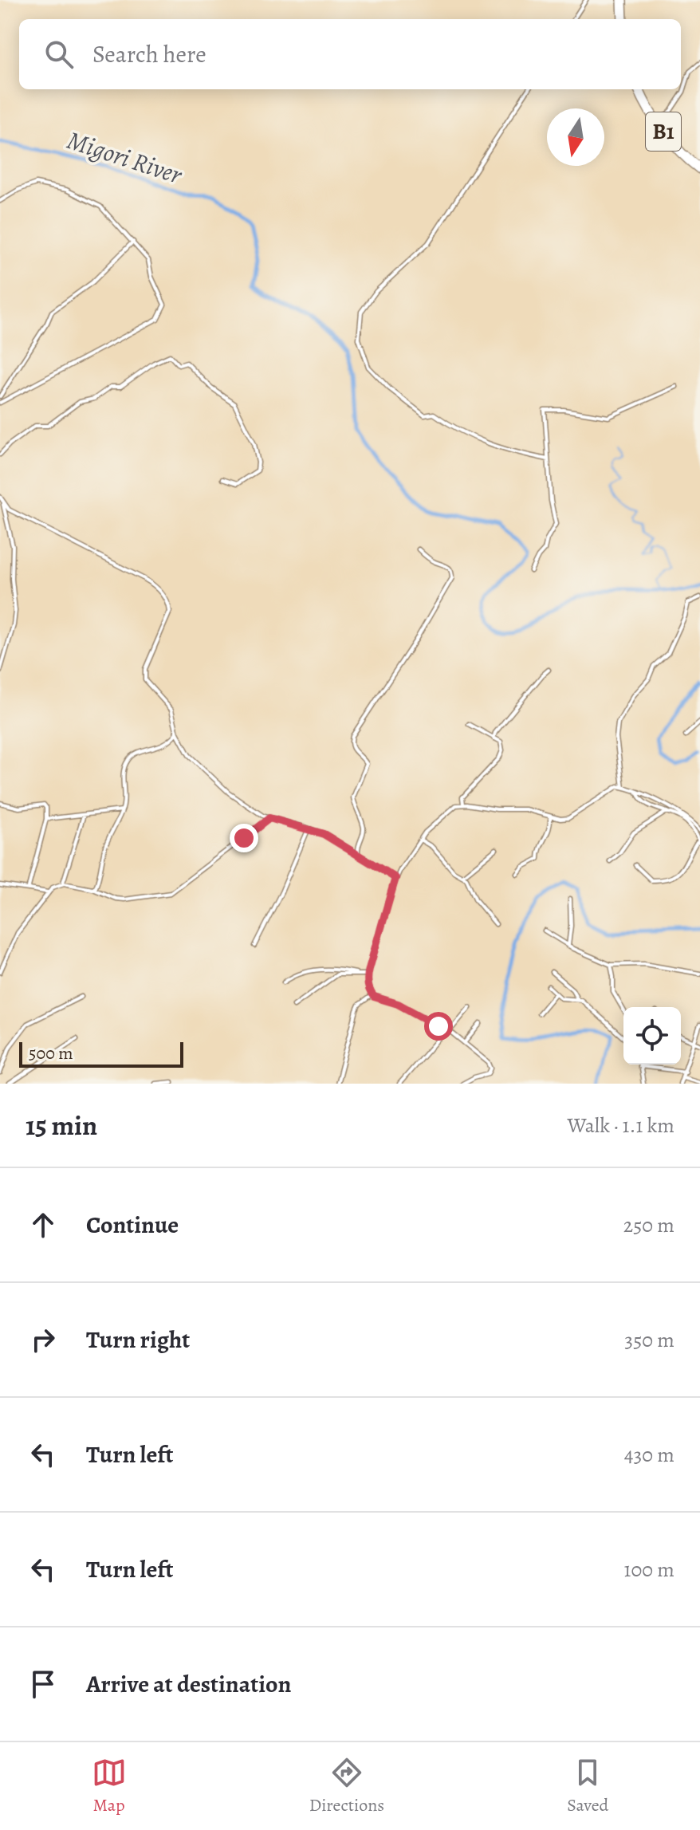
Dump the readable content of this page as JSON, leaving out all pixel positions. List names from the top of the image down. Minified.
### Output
{"streets":{"highway":["B1"]},"water":["Migori River"],"scale_bar":"500 m","north":"bottom","page":{"search":"Search here","scale":"500 m","heading":["15 min","Walk · 1.1 km"],"list":[["Continue","250 m"],["Turn right","350 m"],["Turn left","430 m"],["Turn left","100 m"],"Arrive at destination"],"nav":["Map","Directions","Saved"]}}
